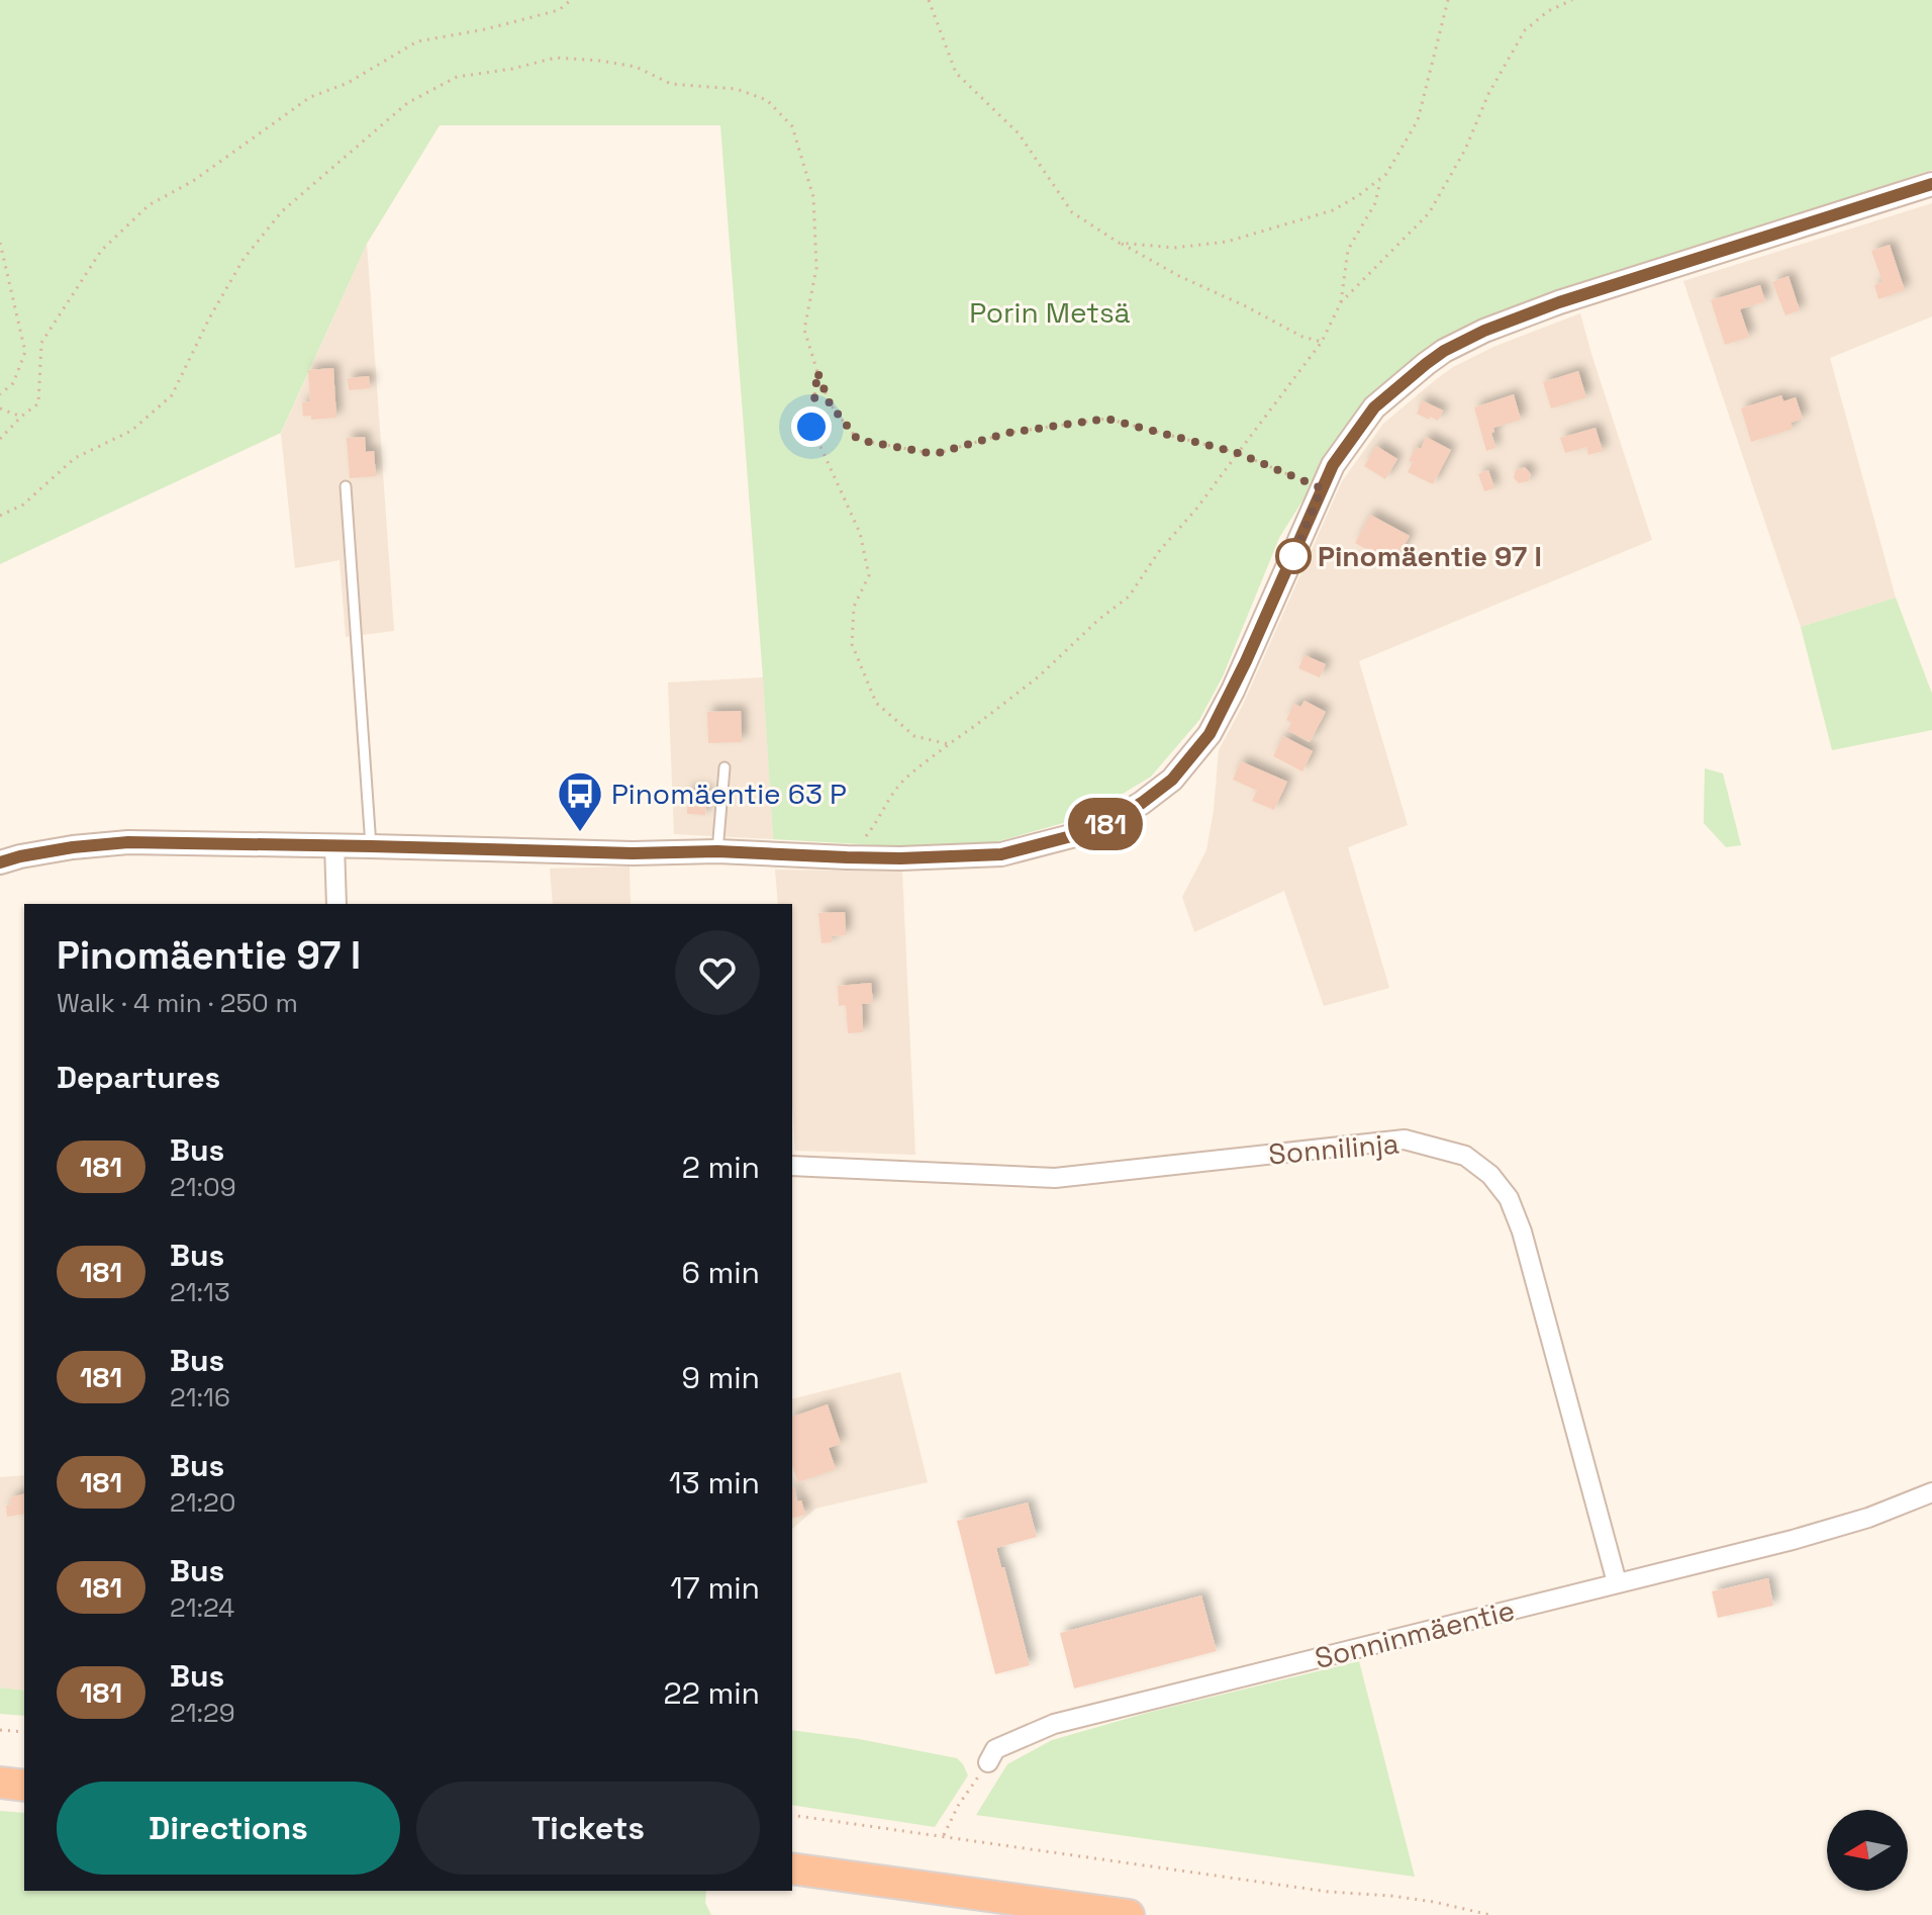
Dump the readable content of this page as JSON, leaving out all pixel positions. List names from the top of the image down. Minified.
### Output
{"streets":{"street":["Sonnilinja","Sonninmäentie"]},"crossings":[["Sonnilinja","Sonninmäentie"]],"parks":["Porin Metsä"],"places":{"other":["Pinomäentie 97 I"],"bus stop":["Pinomäentie 63 P"]},"lines":["bus line 181"],"north":"left","page":{"on_map":"181","heading":[["Pinomäentie 97 I","Walk · 4 min · 250 m"],"Departures"],"list":[{"mark":"181","name":"Bus","note":"21:09","value":"2 min"},{"mark":"181","name":"Bus","note":"21:13","value":"6 min"},{"mark":"181","name":"Bus","note":"21:16","value":"9 min"},{"mark":"181","name":"Bus","note":"21:20","value":"13 min"},{"mark":"181","name":"Bus","note":"21:24","value":"17 min"},{"mark":"181","name":"Bus","note":"21:29","value":"22 min"}],"buttons":["Directions","Tickets"]}}
